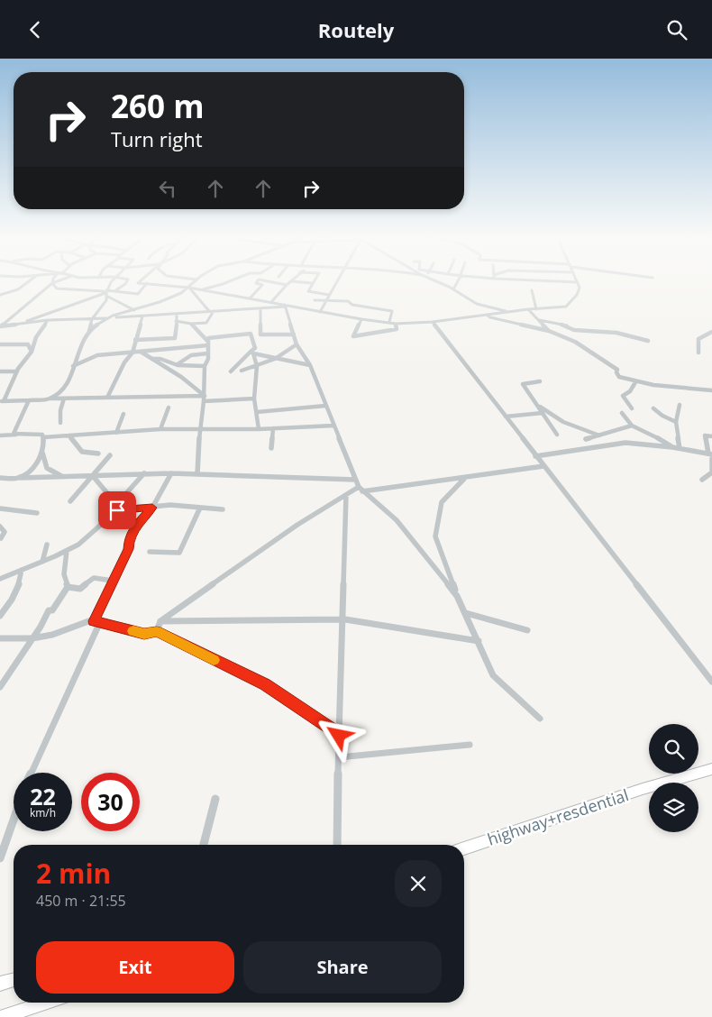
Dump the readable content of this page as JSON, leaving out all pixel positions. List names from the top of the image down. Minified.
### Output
{"streets":{"highway":["highway+resdential"]},"page":{"header":"Routely","turn":["260 m","Turn right"],"speed":"22 km/h","limit":"30","heading":["2 min","450 m · 21:55"],"buttons":["Exit","Share"]}}
